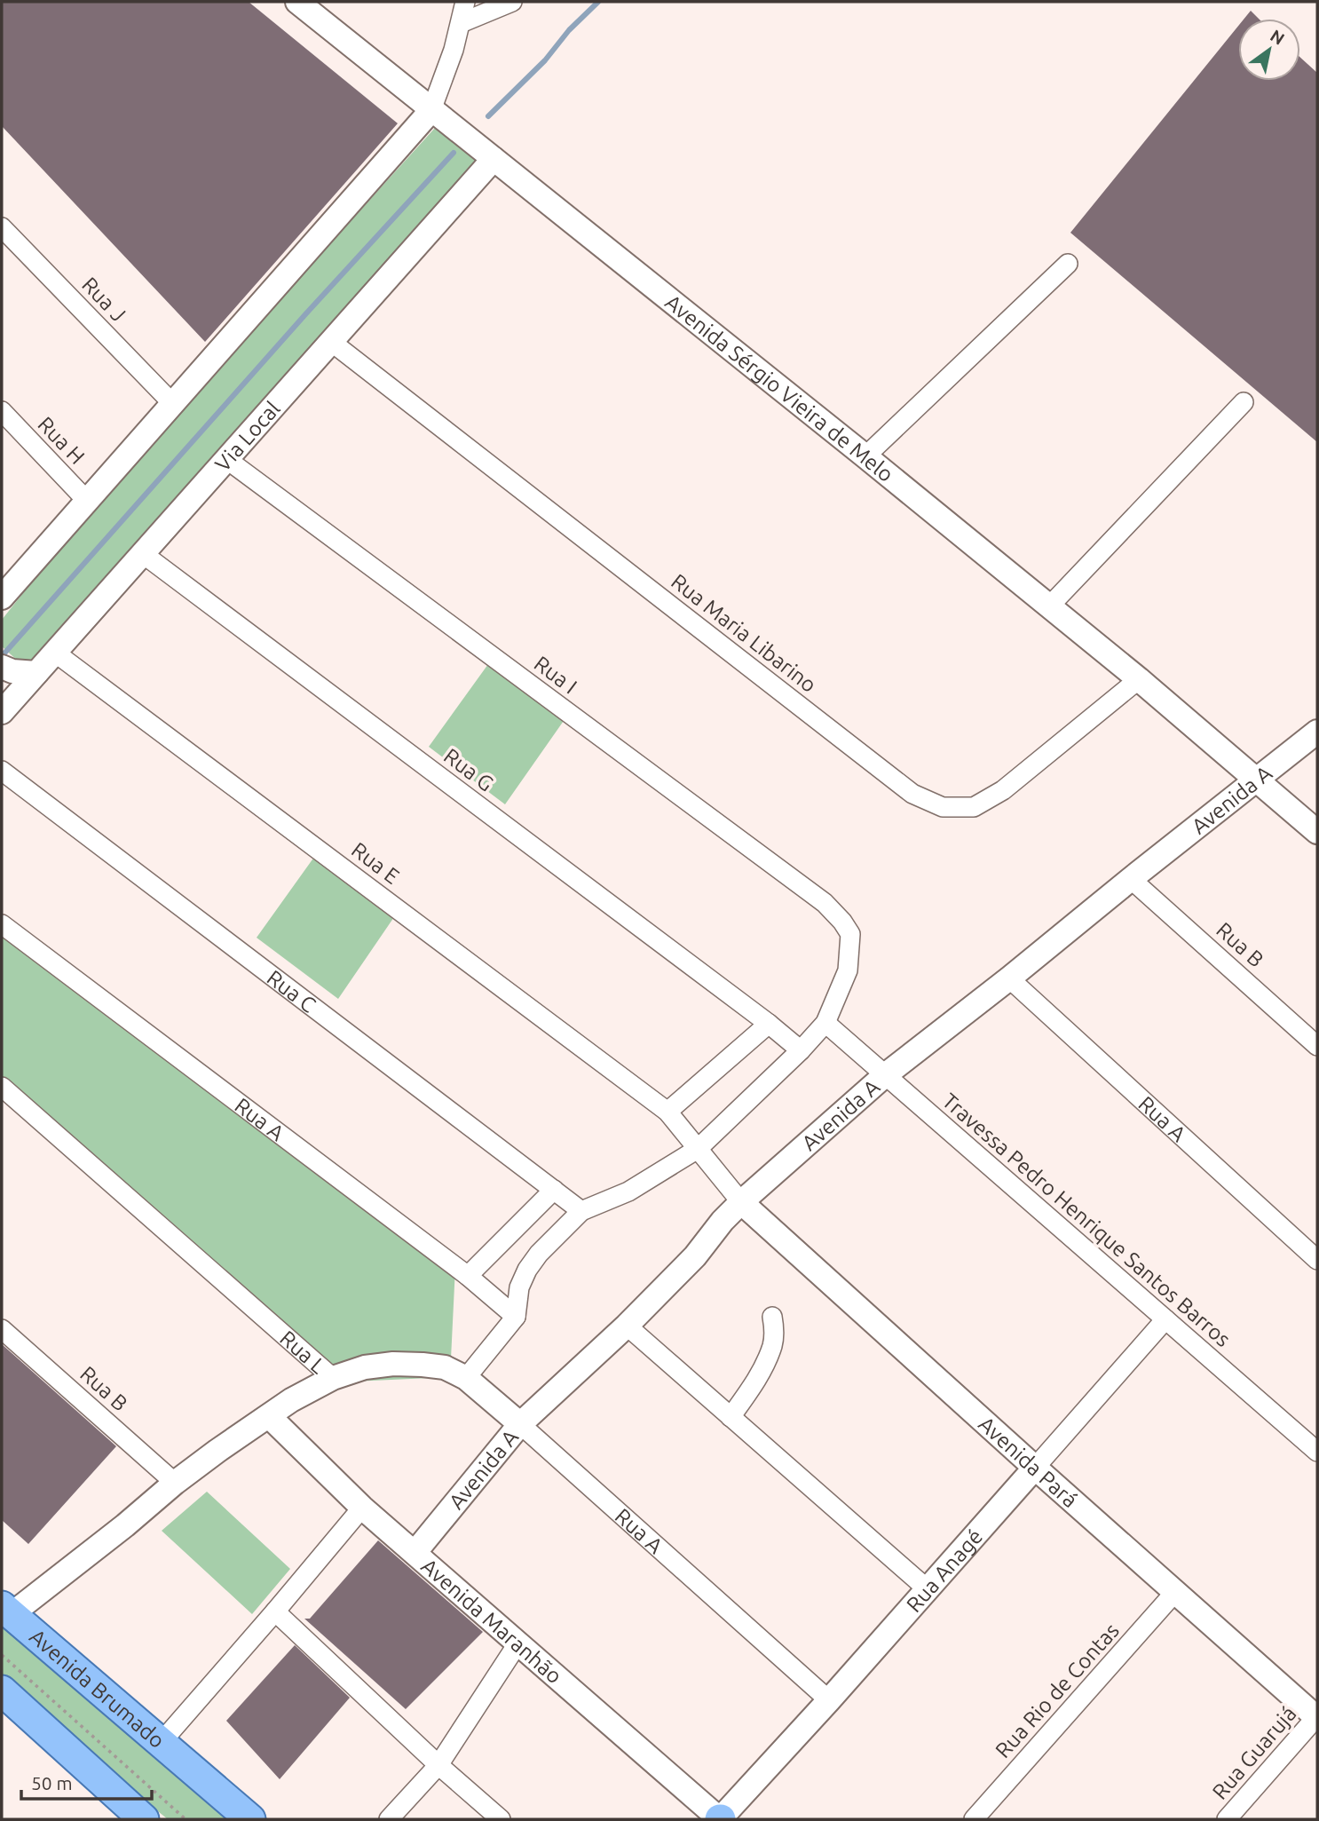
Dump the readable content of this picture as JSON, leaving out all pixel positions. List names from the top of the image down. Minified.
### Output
{"streets":{"main road":["Avenida Brumado"],"street":["Rua J","Avenida Sérgio Vieira de Melo","Via Local","Rua H","Rua Maria Libarino","Rua I","Rua G","Avenida A","Rua E","Rua B","Rua C","Rua A","Travessa Pedro Henrique Santos Barros","Rua L","Avenida Pará","Rua Anagé","Avenida Maranhão","Rua Rio de Contas","Rua Guarujá"]},"crossings":[["Avenida Sérgio Vieira de Melo","Via Local"],["Avenida Sérgio Vieira de Melo","Rua Maria Libarino"],["Avenida Sérgio Vieira de Melo","Avenida A"],["Via Local","Rua Maria Libarino"],["Via Local","Rua I"],["Via Local","Rua G"],["Via Local","Rua E"],["Rua I","Travessa Pedro Henrique Santos Barros"],["Avenida A","Rua E"],["Avenida A","Rua B"],["Avenida A","Rua A"],["Avenida A","Travessa Pedro Henrique Santos Barros"],["Avenida A","Avenida Pará"],["Avenida A","Avenida Maranhão"],["Rua E","Avenida Pará"],["Rua B","Rua L"],["Rua A","Rua L"],["Rua A","Rua Anagé"],["Travessa Pedro Henrique Santos Barros","Rua Anagé"],["Rua L","Avenida Maranhão"],["Rua L","Avenida Brumado"],["Avenida Pará","Rua Anagé"],["Avenida Pará","Rua Rio de Contas"],["Avenida Pará","Rua Guarujá"],["Rua Anagé","Avenida Maranhão"]],"scale_bar":"50 m","north":"top right"}
